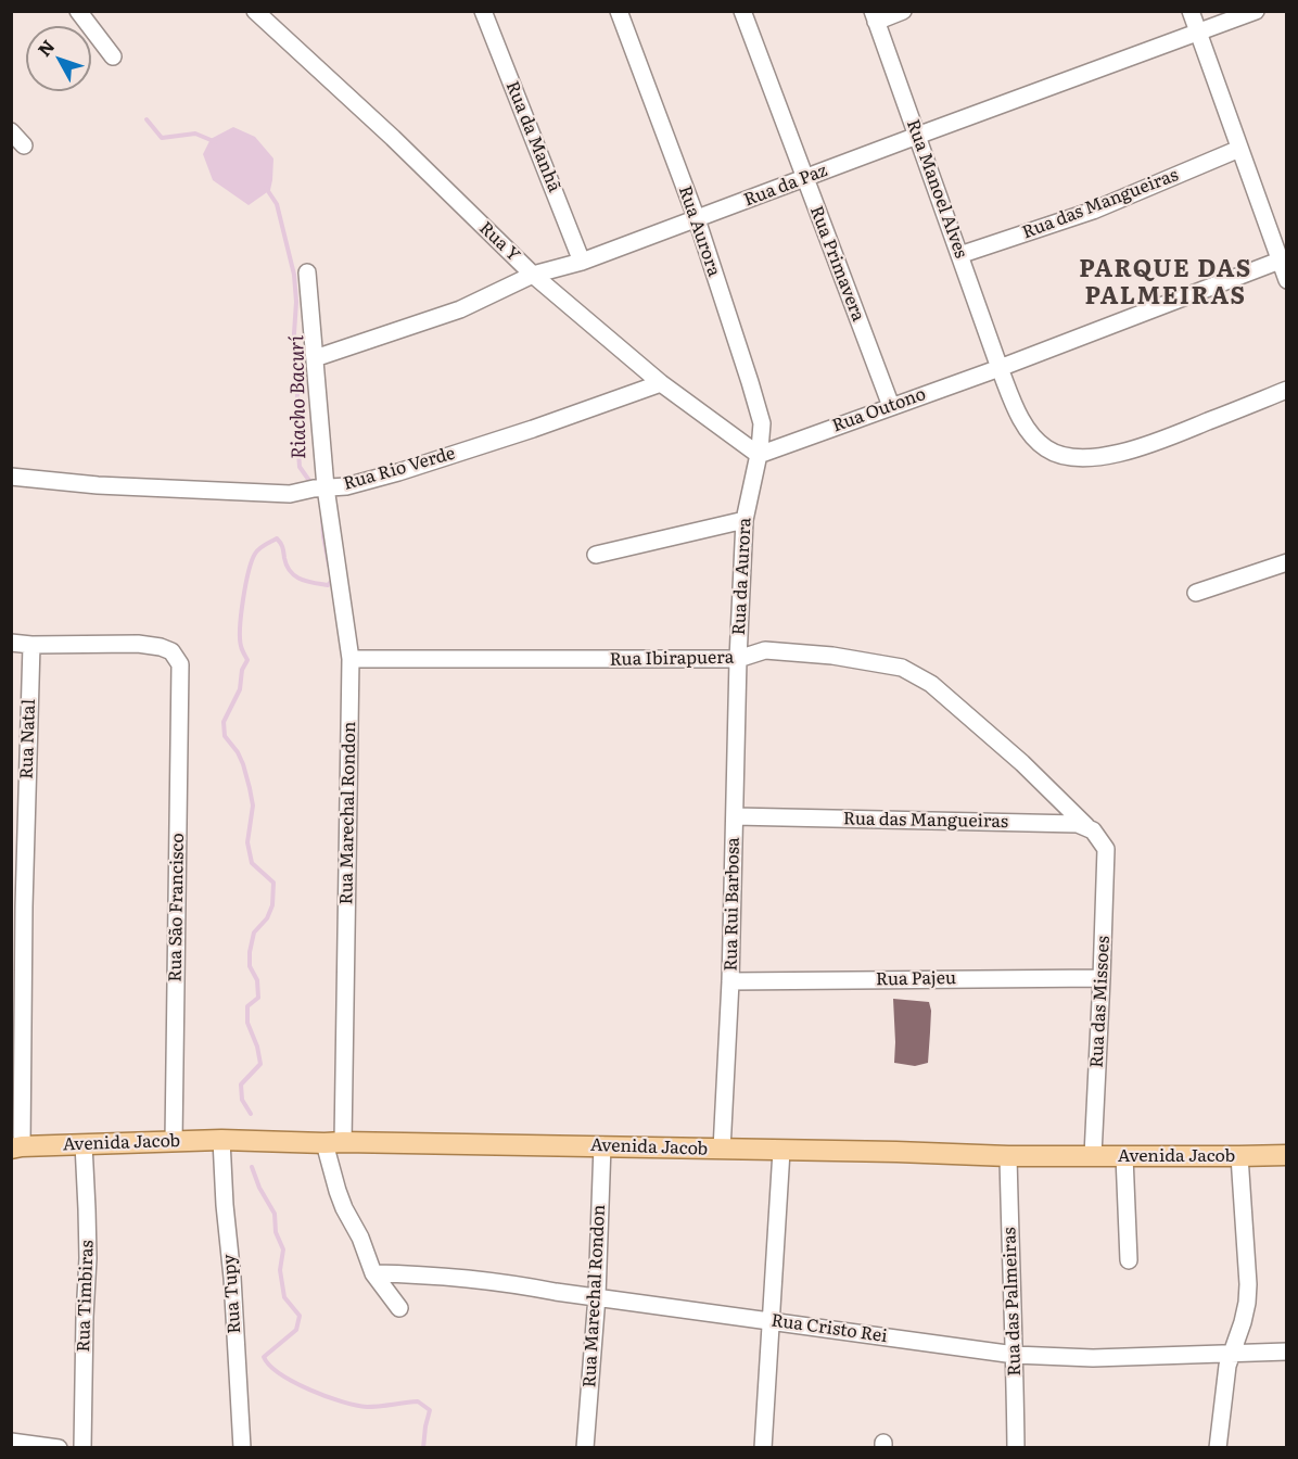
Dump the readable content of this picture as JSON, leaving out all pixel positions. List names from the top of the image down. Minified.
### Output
{"streets":{"main road":["Avenida Jacob"],"street":["Rua da Manhã","Rua da Paz","Rua Manoel Alves","Rua das Mangueiras","Rua Aurora","Rua Y","Rua Primavera","Rua Outono","Rua Rio Verde","Rua da Aurora","Rua Ibirapuera","Rua Natal","Rua Marechal Rondon","Rua Rui Barbosa","Rua São Francisco","Rua Pajeu","Rua das Missoes","Rua Tupy","Rua Timbiras","Rua das Palmeiras","Rua Cristo Rei"]},"crossings":[["Rua da Manhã","Rua da Paz"],["Rua da Paz","Rua Manoel Alves"],["Rua da Paz","Rua Aurora"],["Rua da Paz","Rua Y"],["Rua da Paz","Rua Primavera"],["Rua da Paz","Rua Marechal Rondon"],["Rua Manoel Alves","Rua das Mangueiras"],["Rua Manoel Alves","Rua Outono"],["Rua das Mangueiras","Rua Ibirapuera"],["Rua das Mangueiras","Rua Rui Barbosa"],["Rua das Mangueiras","Rua das Missoes"],["Rua Aurora","Rua Y"],["Rua Aurora","Rua Outono"],["Rua Aurora","Rua da Aurora"],["Rua Y","Rua Outono"],["Rua Y","Rua Rio Verde"],["Rua Y","Rua da Aurora"],["Rua Primavera","Rua Outono"],["Rua Outono","Rua da Aurora"],["Rua Rio Verde","Rua Marechal Rondon"],["Rua da Aurora","Rua Ibirapuera"],["Rua da Aurora","Rua Rui Barbosa"],["Rua Ibirapuera","Rua Marechal Rondon"],["Rua Ibirapuera","Rua Rui Barbosa"],["Rua Ibirapuera","Rua das Missoes"],["Rua Natal","Rua São Francisco"],["Rua Natal","Avenida Jacob"],["Rua Marechal Rondon","Avenida Jacob"],["Rua Marechal Rondon","Rua Cristo Rei"],["Rua Rui Barbosa","Rua Pajeu"],["Rua Rui Barbosa","Avenida Jacob"],["Rua São Francisco","Avenida Jacob"],["Rua Pajeu","Rua das Missoes"],["Rua das Missoes","Avenida Jacob"],["Avenida Jacob","Rua Tupy"],["Avenida Jacob","Rua Timbiras"],["Avenida Jacob","Rua das Palmeiras"],["Rua das Palmeiras","Rua Cristo Rei"]],"districts":["PARQUE DAS PALMEIRAS"],"water":["Riacho Bacurí"],"north":"top left"}
